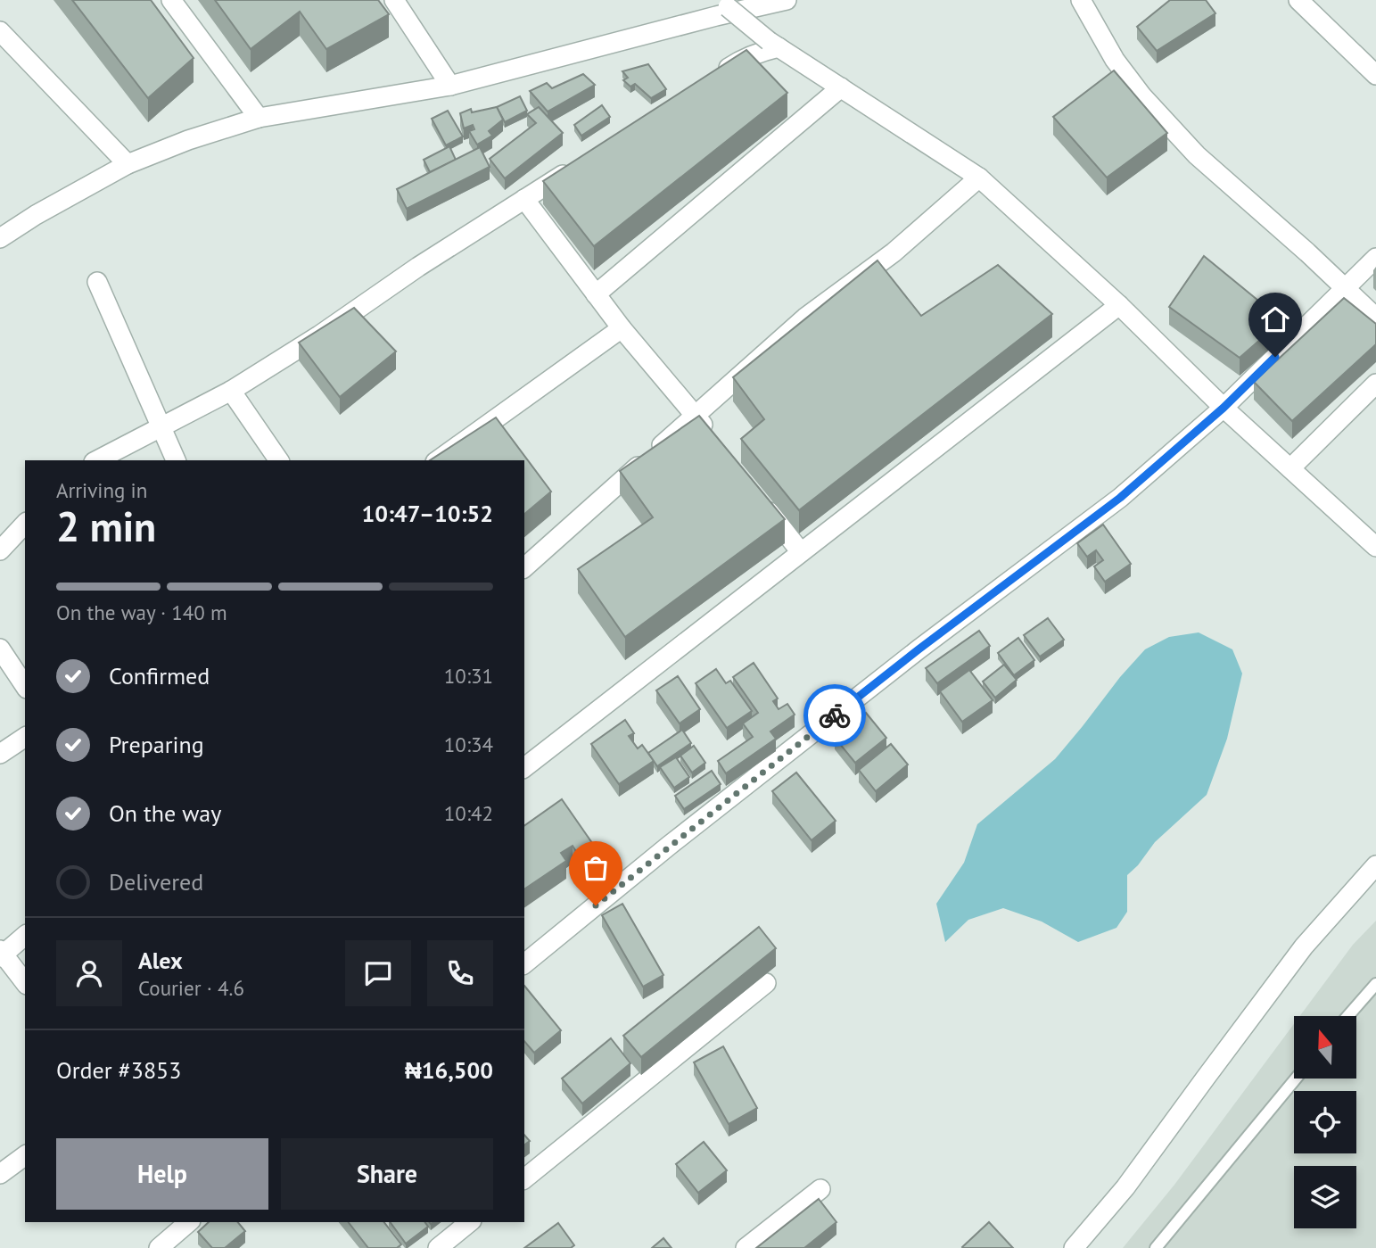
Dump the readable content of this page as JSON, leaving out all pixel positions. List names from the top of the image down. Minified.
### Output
{"north":"top","page":{"heading":["2 min","Arriving in","10:47–10:52"],"panel":["Alex","Courier · 4.6","Order #3853","₦16,500"],"bar":"On the way · 140 m","list":[["Confirmed","10:31"],["Preparing","10:34"],["On the way","10:42"],"Delivered"],"buttons":["Help","Share"]}}
